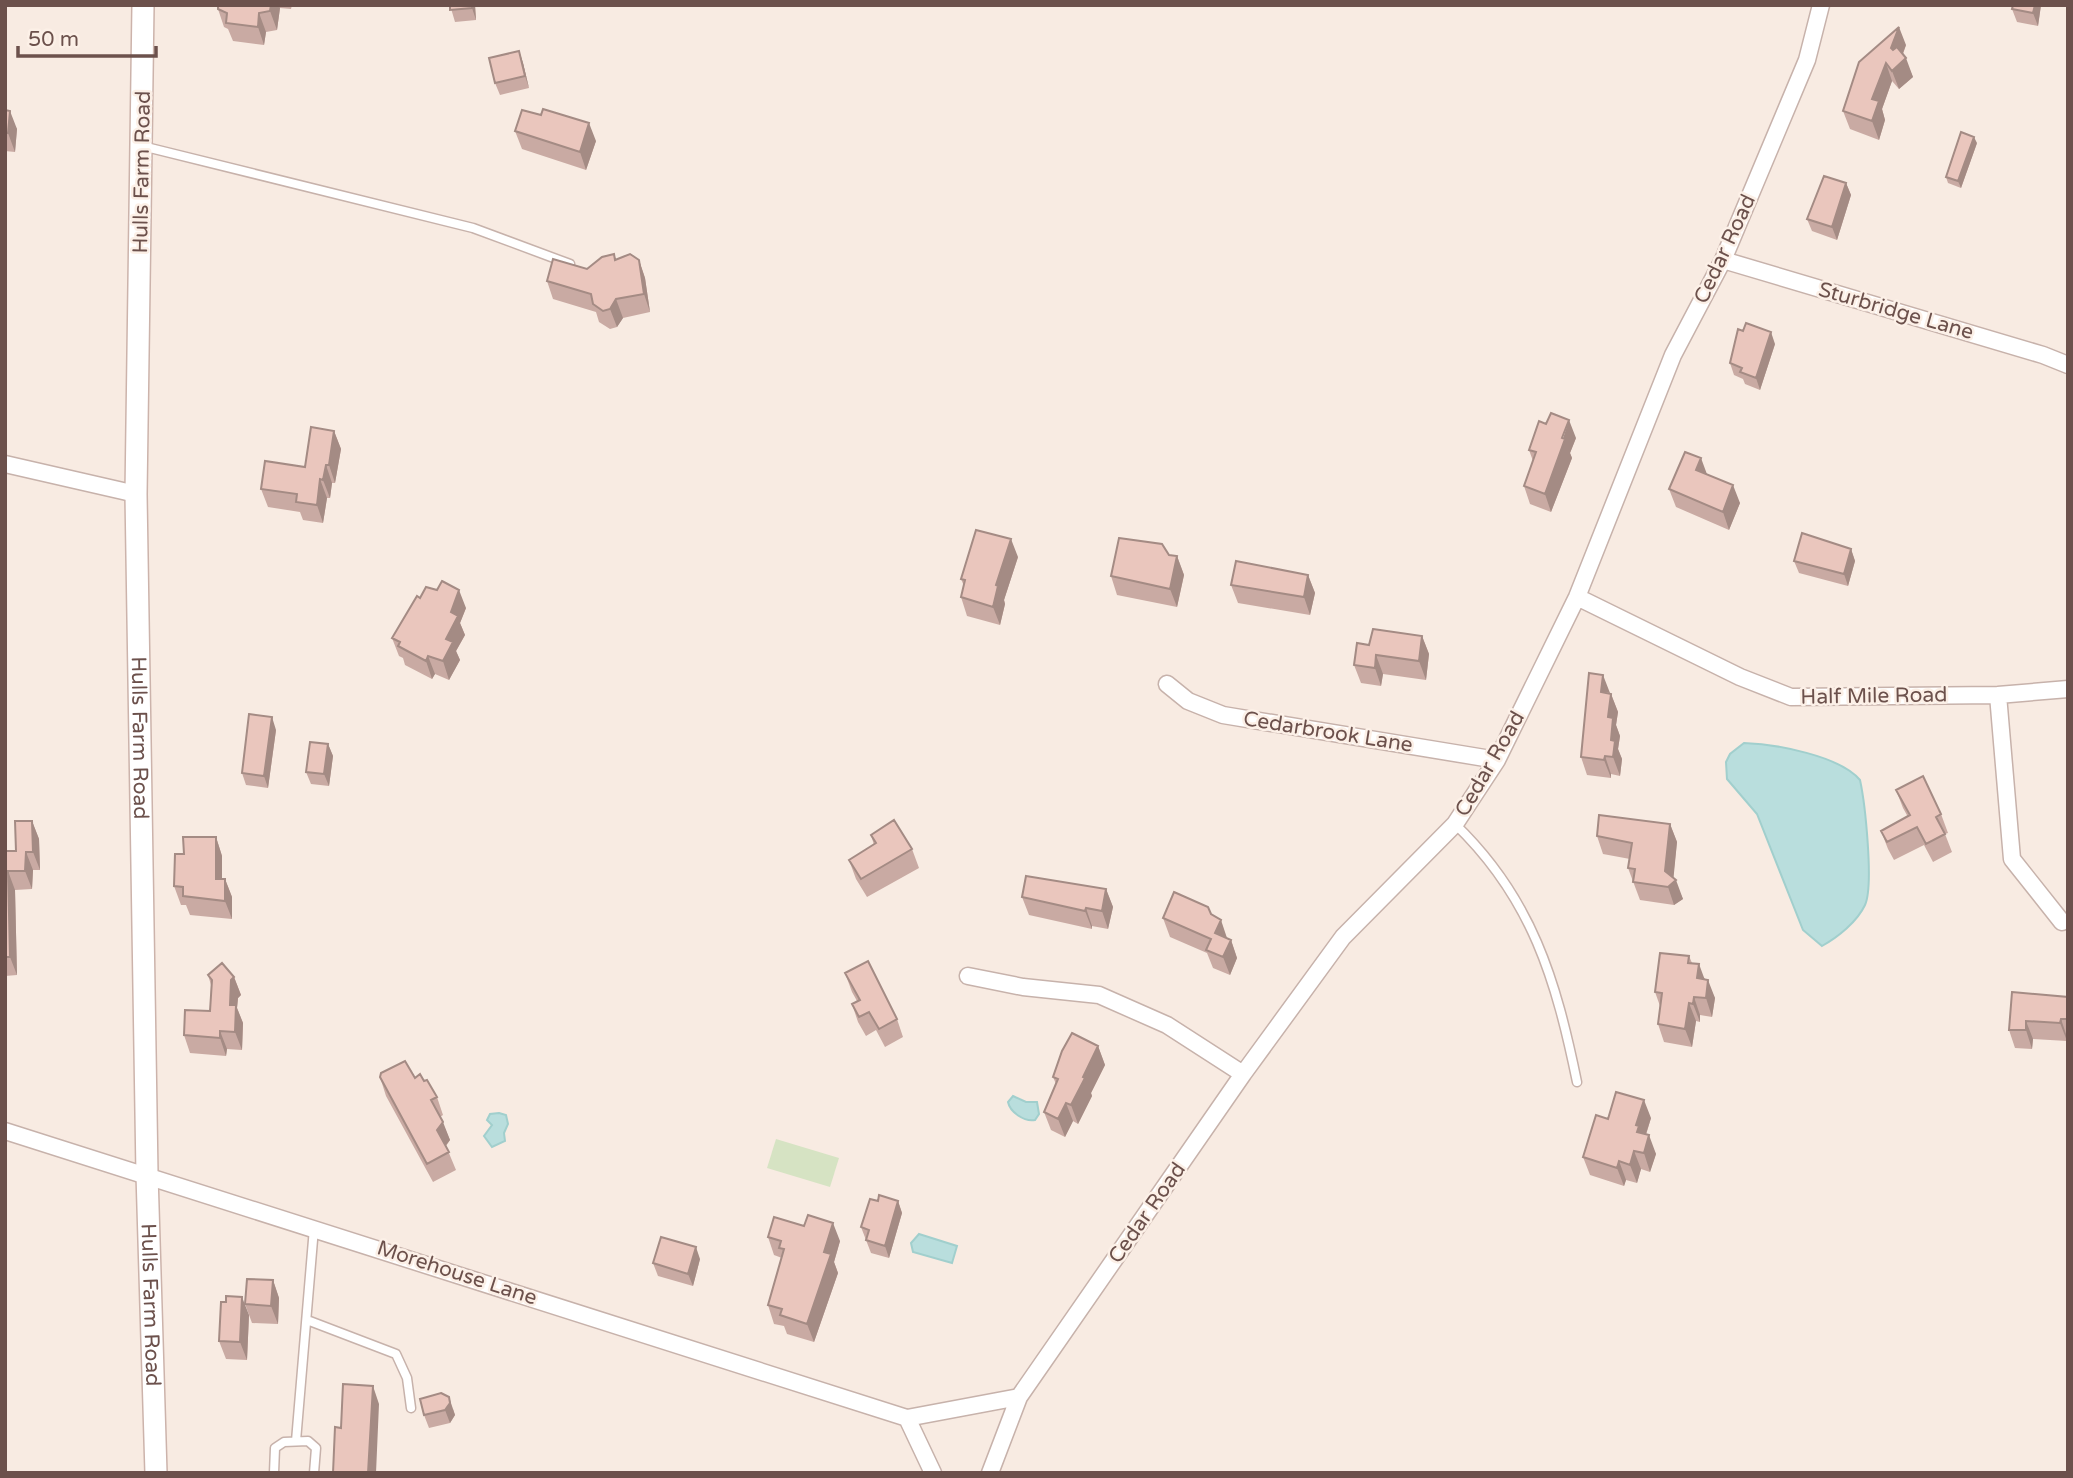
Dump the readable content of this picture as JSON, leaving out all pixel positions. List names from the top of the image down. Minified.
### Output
{"streets":{"main road":["Hulls Farm Road"],"street":["Cedar Road","Sturbridge Lane","Half Mile Road","Cedarbrook Lane","Morehouse Lane"]},"crossings":[["Hulls Farm Road","Morehouse Lane"],["Cedar Road","Sturbridge Lane"],["Cedar Road","Half Mile Road"],["Cedar Road","Cedarbrook Lane"],["Cedar Road","Morehouse Lane"]],"scale_bar":"50 m"}
